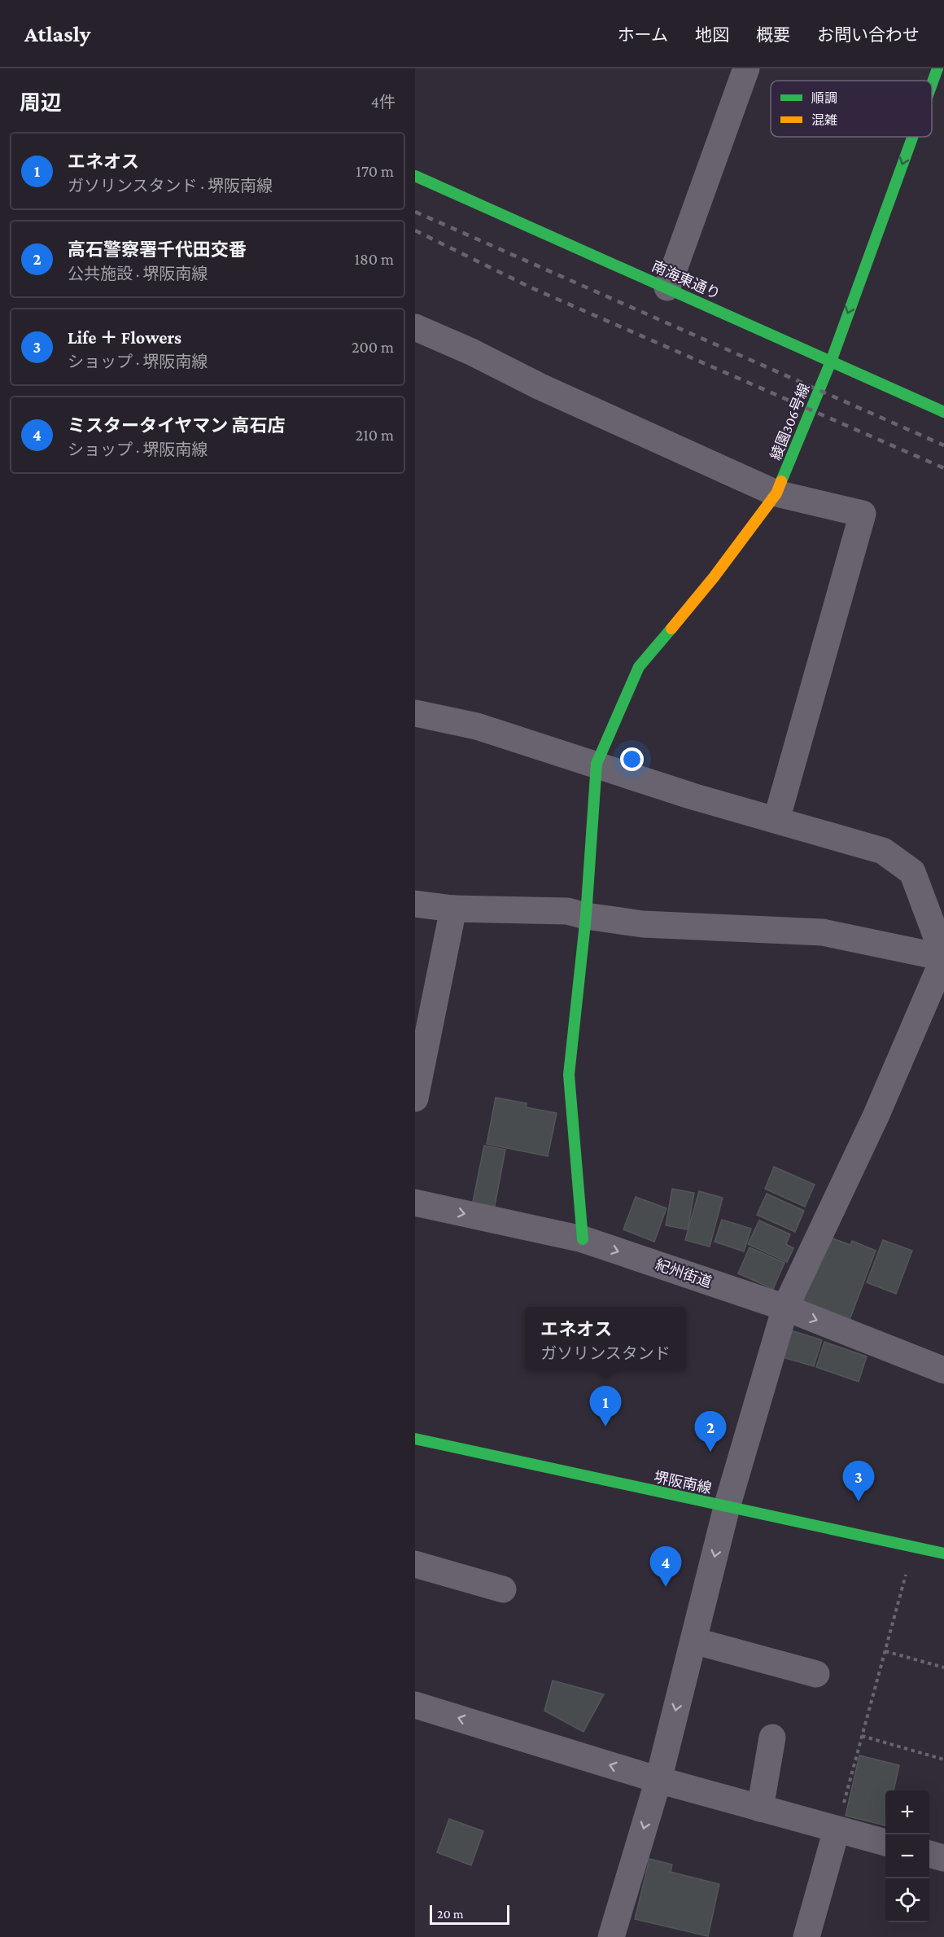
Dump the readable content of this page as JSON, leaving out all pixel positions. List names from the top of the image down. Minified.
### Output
{"streets":{"street":["南海東通り","綾園306号線","紀州街道","堺阪南線"]},"crossings":[["南海東通り","綾園306号線"],["綾園306号線","紀州街道"]],"one_way":["紀州街道"],"legend":["順調","混雑"],"scale_bar":"20 m","page":{"header":"Atlasly","nav":["ホーム","地図","概要","お問い合わせ"],"heading":["周辺","4件"],"list":[{"mark":"1","name":"エネオス","note":"ガソリンスタンド · 堺阪南線","value":"170 m"},{"mark":"2","name":"高石警察署千代田交番","note":"公共施設 · 堺阪南線","value":"180 m"},{"mark":"3","name":"Life ＋ Flowers","note":"ショップ · 堺阪南線","value":"200 m"},{"mark":"4","name":"ミスタータイヤマン 高石店","note":"ショップ · 堺阪南線","value":"210 m"}],"popup":["エネオス","ガソリンスタンド"],"pins":["1","2","3","4"],"map_buttons":["+","−"],"scale":"20 m"}}
